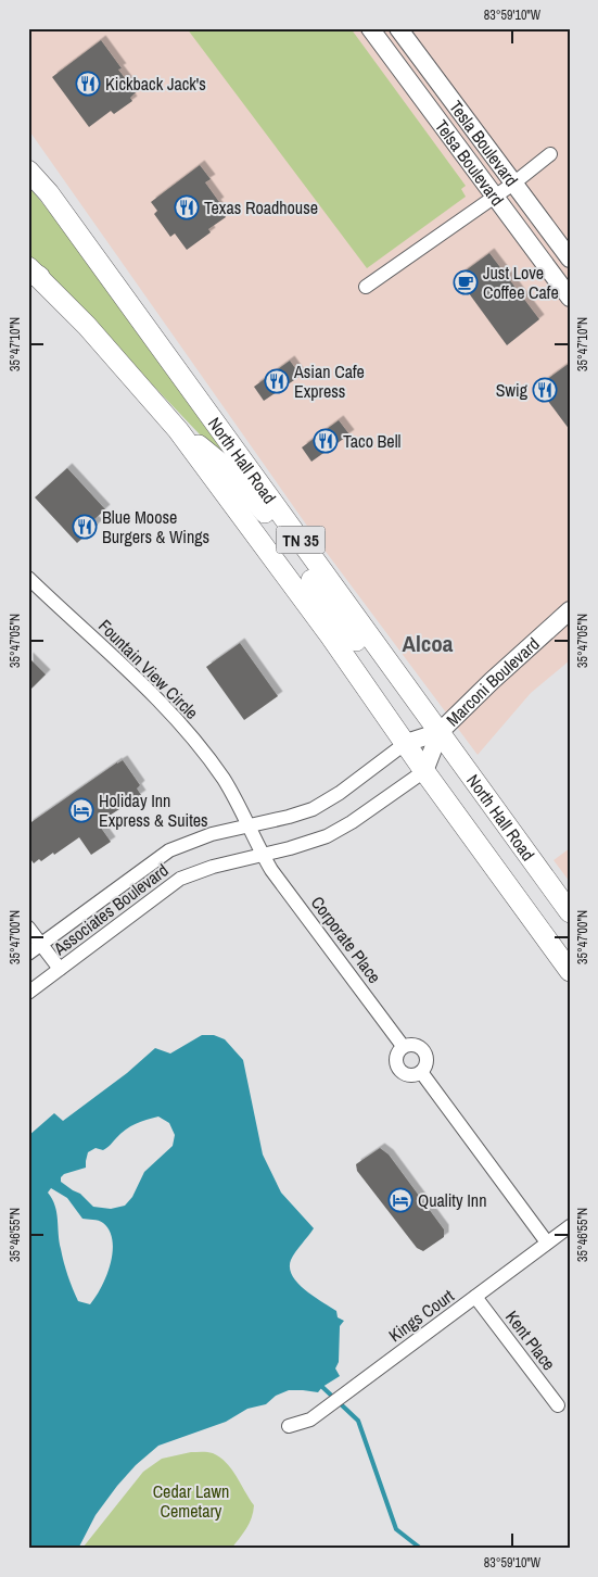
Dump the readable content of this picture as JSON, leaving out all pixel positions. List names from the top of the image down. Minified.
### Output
{"streets":{"main road":["Tesla Boulevard","Telsa Boulevard","North Hall Road","TN 35","Marconi Boulevard"],"street":["Fountain View Circle","Associates Boulevard","Corporate Place","Kings Court","Kent Place"]},"crossings":[["North Hall Road","Marconi Boulevard"],["North Hall Road","Associates Boulevard"],["Fountain View Circle","Associates Boulevard"],["Fountain View Circle","Corporate Place"],["Marconi Boulevard","Associates Boulevard"],["Associates Boulevard","Corporate Place"],["Kings Court","Kent Place"]],"districts":["Alcoa"],"parks":["Cedar Lawn Cemetary"],"places":{"restaurant":["Kickback Jack's","Texas Roadhouse","Asian Cafe Express","Swig","Taco Bell","Blue Moose Burgers & Wings"],"cafe":["Just Love Coffee Cafe"],"hotel":["Holiday Inn Express & Suites","Quality Inn"]},"coordinates":["83°59'10\"W","35°47'10\"N","35°47'05\"N","35°47'00\"N","35°46'55\"N"]}
